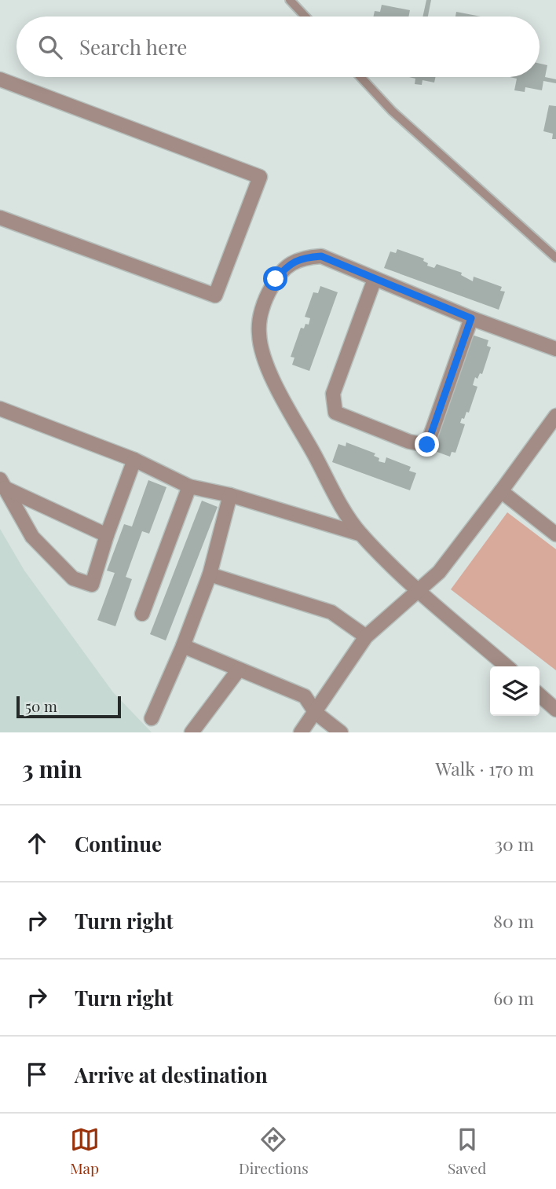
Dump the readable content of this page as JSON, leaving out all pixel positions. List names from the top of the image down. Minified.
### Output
{"scale_bar":"50 m","page":{"search":"Search here","scale":"50 m","heading":["3 min","Walk · 170 m"],"list":[["Continue","30 m"],["Turn right","80 m"],["Turn right","60 m"],"Arrive at destination"],"nav":["Map","Directions","Saved"]}}
